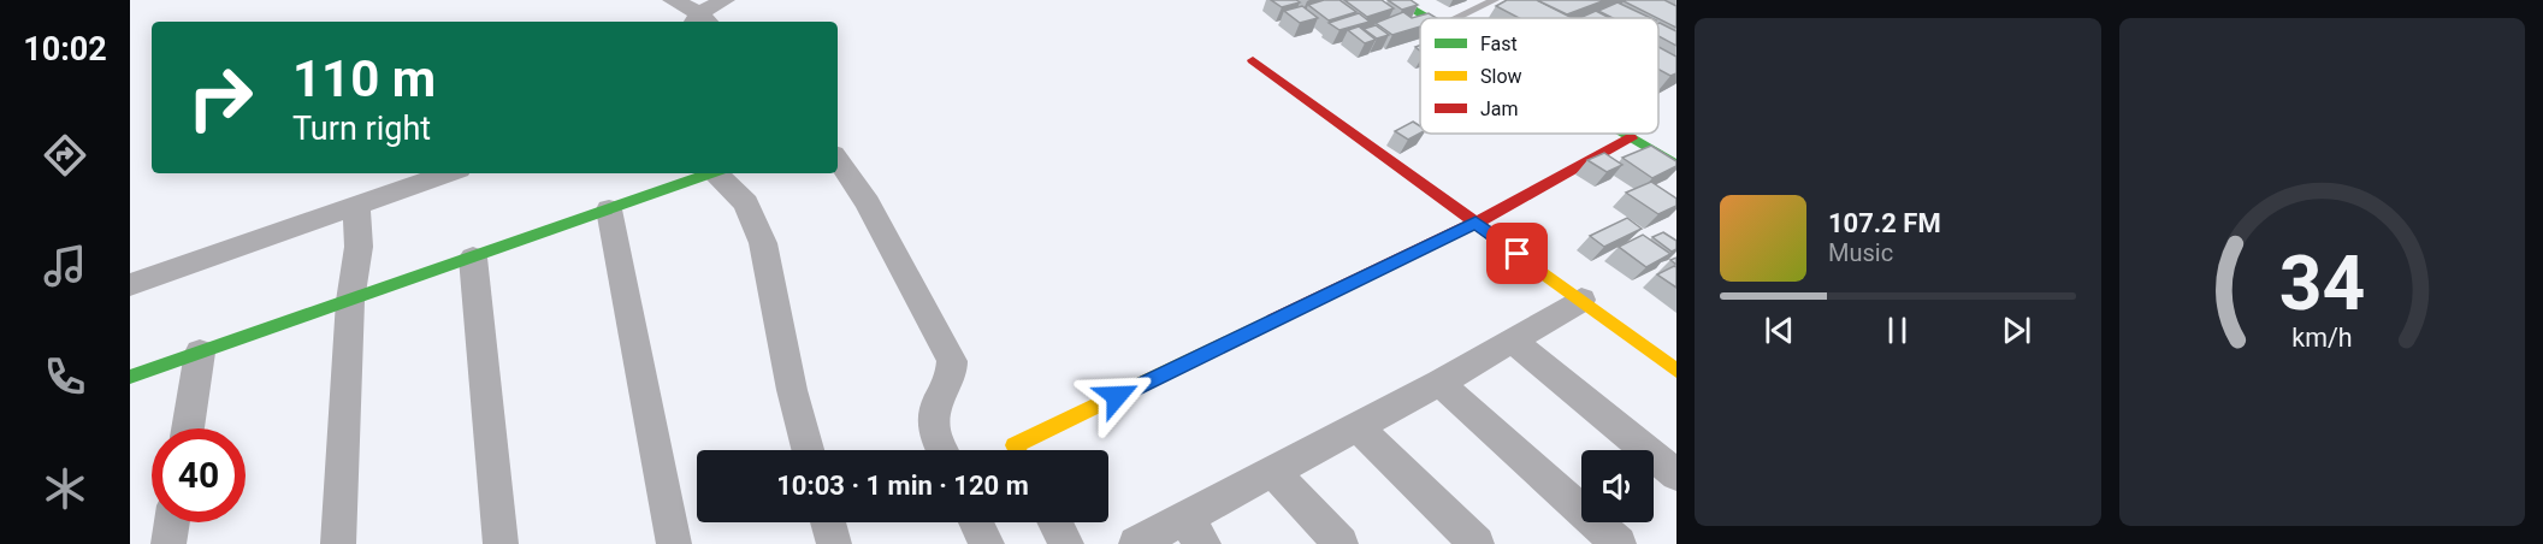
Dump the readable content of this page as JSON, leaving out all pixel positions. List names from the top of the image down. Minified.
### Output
{"legend":["Fast","Slow","Jam"],"page":{"tabs":"10:02","turn":["110 m","Turn right"],"song":["107.2 FM","Music"],"limit":"40","trip":"10:03 · 1 min · 120 m","gauge":["34","km/h"]}}
